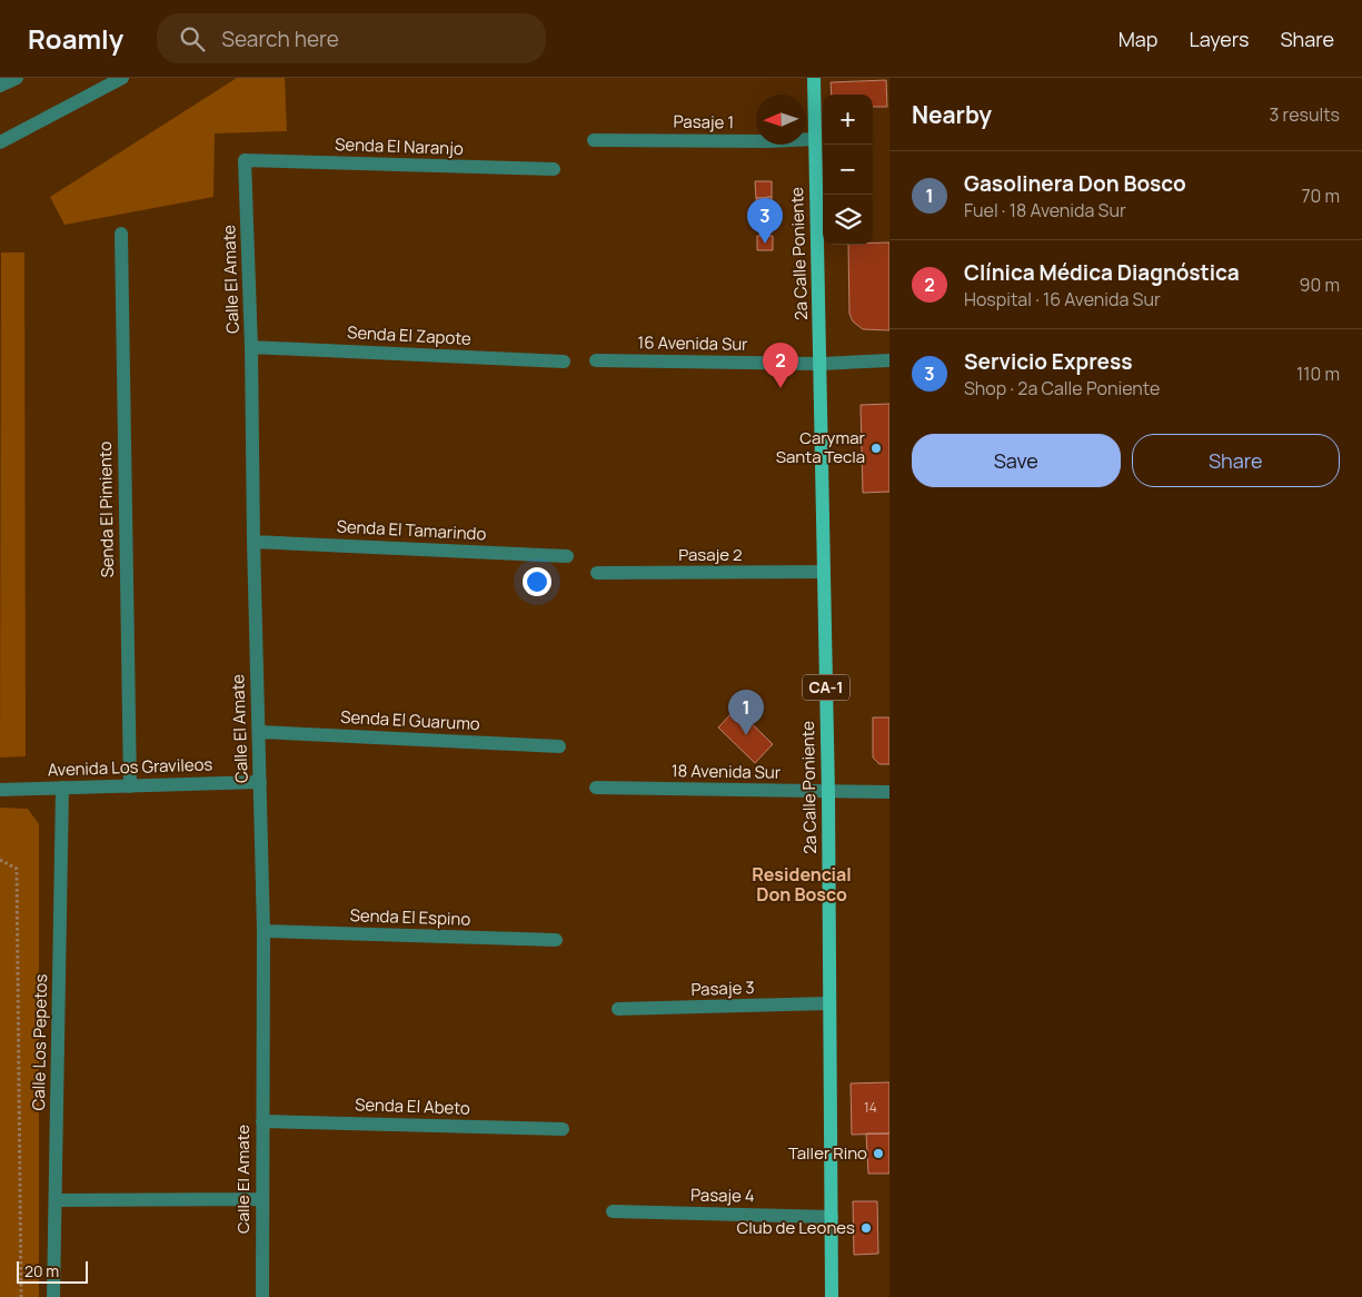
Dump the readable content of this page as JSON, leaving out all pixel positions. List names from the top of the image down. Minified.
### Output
{"streets":{"main road":["2a Calle Poniente","CA-1"],"street":["Pasaje 1","Senda El Naranjo","Calle El Amate","Senda El Zapote","16 Avenida Sur","Senda El Pimiento","Senda El Tamarindo","Pasaje 2","Senda El Guarumo","Avenida Los Gravileos","18 Avenida Sur","Senda El Espino","Pasaje 3","Calle Los Pepetos","Senda El Abeto","Pasaje 4"]},"crossings":[["Pasaje 1","2a Calle Poniente"],["Senda El Naranjo","Calle El Amate"],["2a Calle Poniente","16 Avenida Sur"],["2a Calle Poniente","Pasaje 2"],["2a Calle Poniente","18 Avenida Sur"],["2a Calle Poniente","Pasaje 3"],["2a Calle Poniente","Pasaje 4"],["Calle El Amate","Senda El Zapote"],["Calle El Amate","Senda El Tamarindo"],["Calle El Amate","Senda El Guarumo"],["Calle El Amate","Avenida Los Gravileos"],["Calle El Amate","Senda El Espino"],["Calle El Amate","Senda El Abeto"],["Senda El Pimiento","Avenida Los Gravileos"],["Avenida Los Gravileos","Calle Los Pepetos"]],"districts":["Residencial Don Bosco"],"places":["Carymar Santa Tecla","Taller Rino","Club de Leones"],"house_numbers":["14"],"scale_bar":"20 m","north":"left","page":{"header":"Roamly","search":"Search here","nav":["Map","Layers","Share"],"heading":["Nearby","3 results"],"map_buttons":["+","−"],"list":[{"mark":"1","name":"Gasolinera Don Bosco","note":"Fuel · 18 Avenida Sur","value":"70 m"},{"mark":"2","name":"Clínica Médica Diagnóstica","note":"Hospital · 16 Avenida Sur","value":"90 m"},{"mark":"3","name":"Servicio Express","note":"Shop · 2a Calle Poniente","value":"110 m"}],"pins":["3","2","1"],"buttons":["Save","Share"],"scale":"20 m"}}
